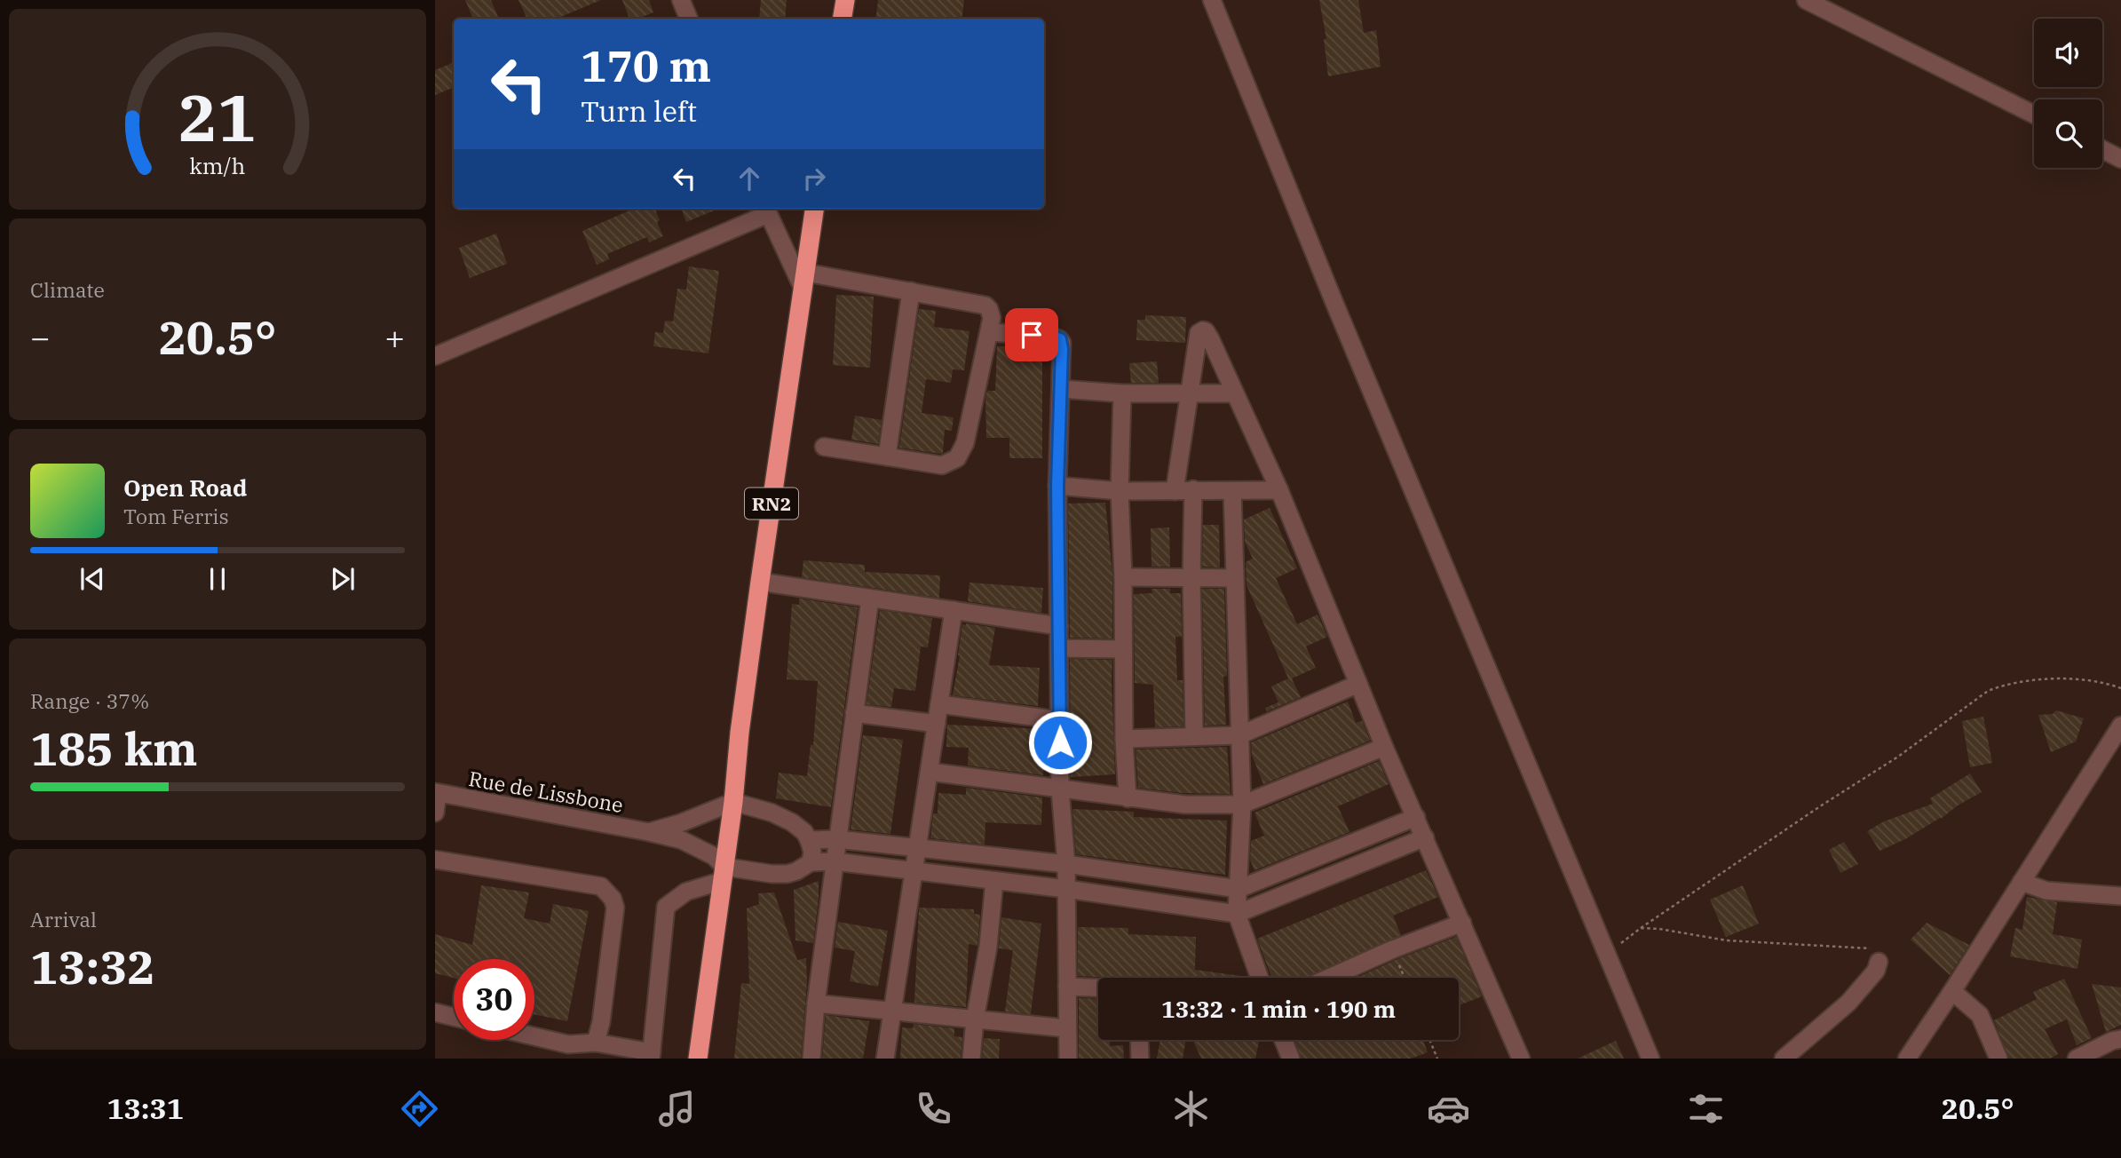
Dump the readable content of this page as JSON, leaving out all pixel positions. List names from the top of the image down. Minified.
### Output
{"streets":{"highway":["RN2"],"street":["Rue de Lissbone"]},"crossings":[["RN2","Rue de Lissbone"]],"page":{"turn":["170 m","Turn left"],"tile":["Climate",["Range · 37%","185 km"],["Arrival","13:32"]],"heat":["−","20.5°","+"],"song":["Open Road","Tom Ferris"],"limit":"30","trip":"13:32 · 1 min · 190 m","tabs":["13:31","20.5°"],"gauge":["21","km/h"]}}
